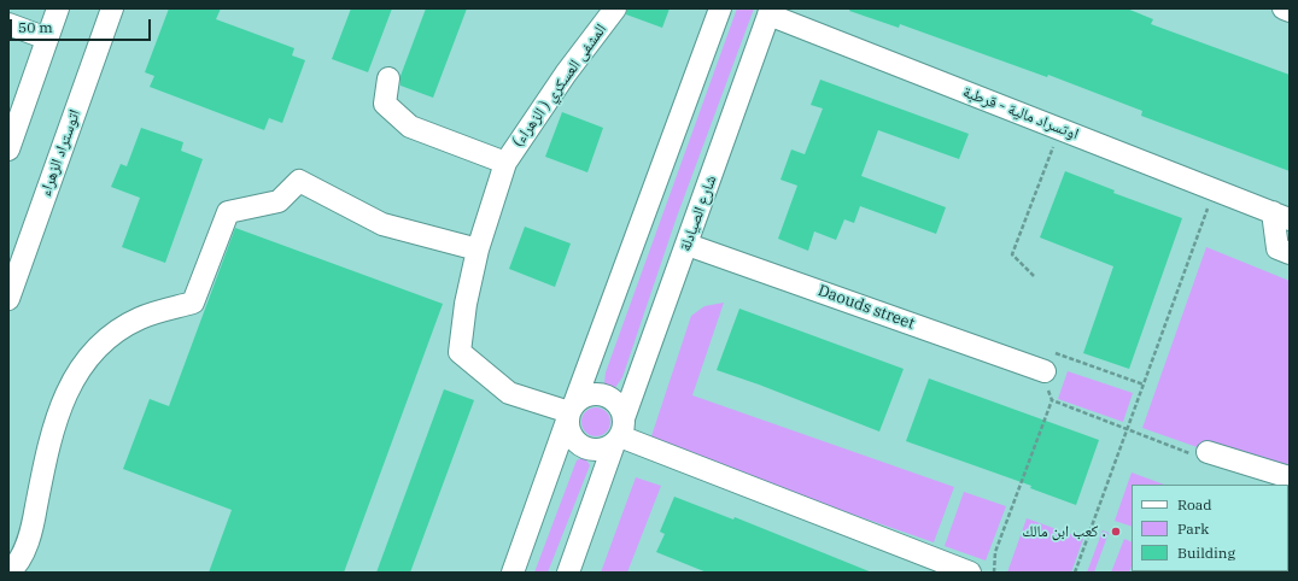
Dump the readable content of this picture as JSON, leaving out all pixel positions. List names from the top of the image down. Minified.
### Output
{"streets":{"street":["المشفى العسكري ( الزهراء)","اوتسراد مالية - قرطبة","اتوستراد الزهراء","شارع الصيادلة","Daouds street"]},"crossings":[["المشفى العسكري ( الزهراء)","شارع الصيادلة"],["اوتسراد مالية - قرطبة","شارع الصيادلة"],["شارع الصيادلة","Daouds street"]],"places":["كعب ابن مالك ."],"legend":["Road","Park","Building"],"scale_bar":"50 m"}
